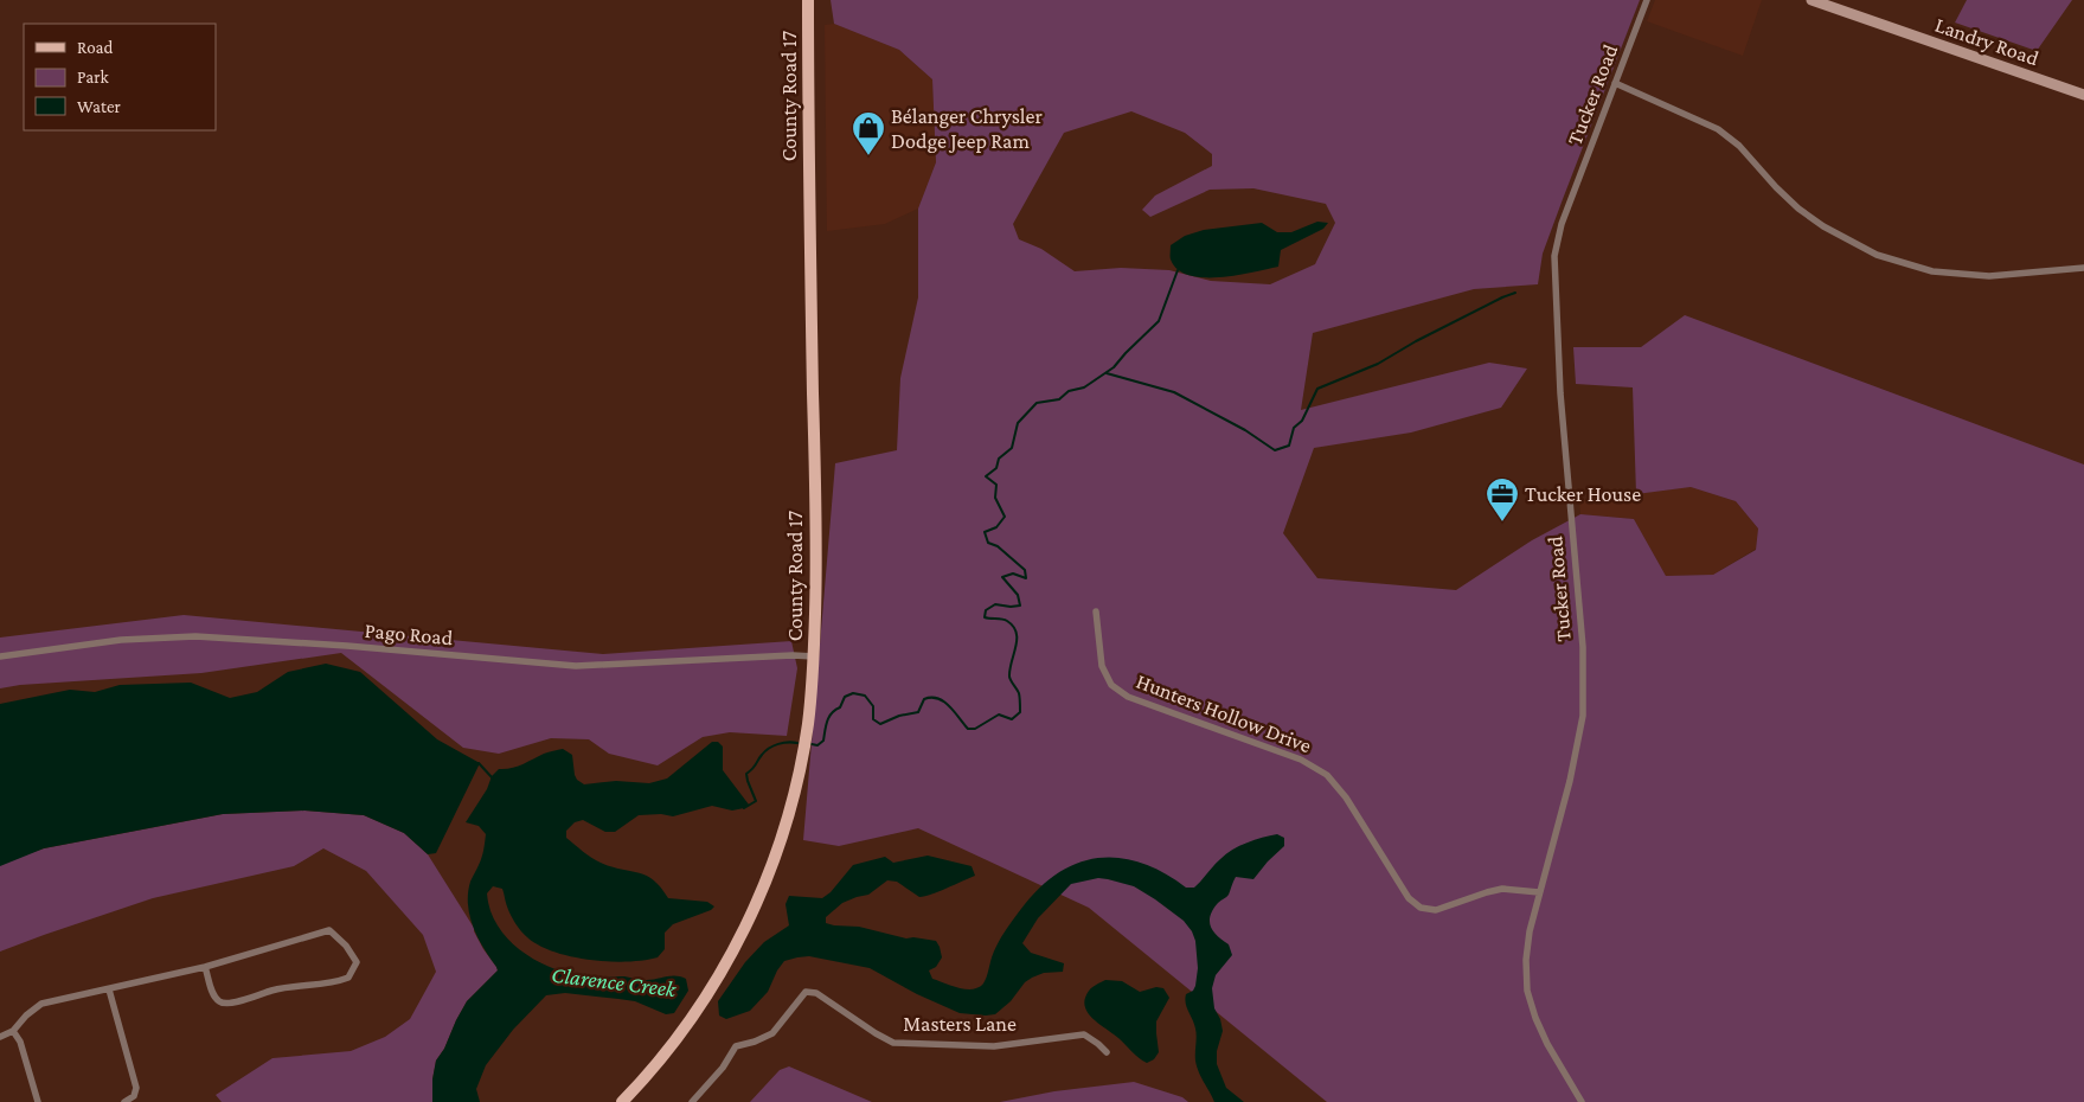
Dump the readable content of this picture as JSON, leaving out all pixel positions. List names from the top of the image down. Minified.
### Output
{"streets":{"main road":["Landry Road","County Road 17"],"street":["Tucker Road","Pago Road","Hunters Hollow Drive","Masters Lane"]},"crossings":[["Tucker Road","Hunters Hollow Drive"],["County Road 17","Pago Road"]],"water":["Clarence Creek"],"places":{"shop":["Bélanger Chrysler Dodge Jeep Ram"],"office":["Tucker House"]},"legend":["Road","Park","Water"]}
